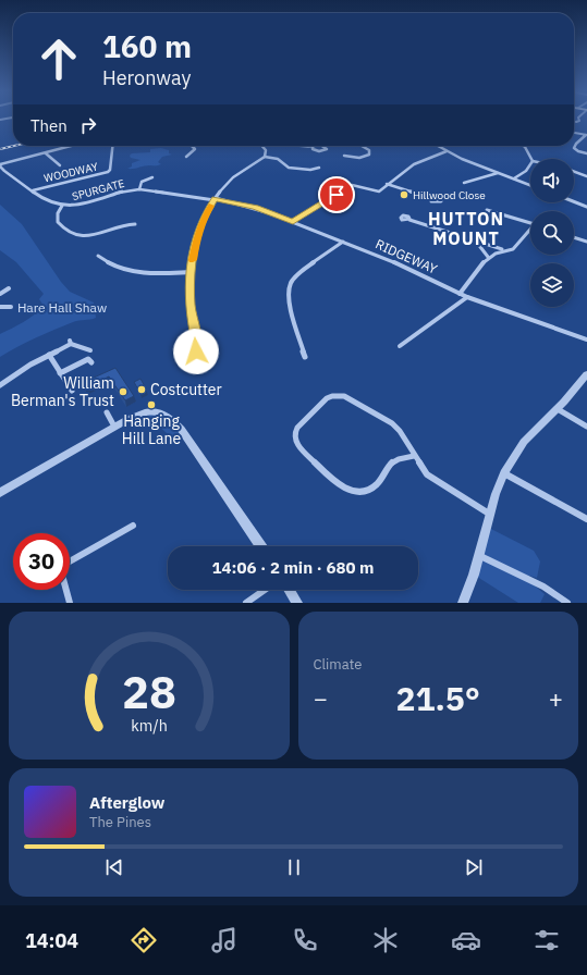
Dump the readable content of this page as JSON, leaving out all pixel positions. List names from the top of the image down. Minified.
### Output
{"streets":{"street":["WOODWAY","SPURGATE","RIDGEWAY"]},"crossings":[["WOODWAY","SPURGATE"],["SPURGATE","RIDGEWAY"]],"districts":["HUTTON MOUNT"],"parks":["Hare Hall Shaw"],"places":["Hillwood Close","Costcutter","William Berman's Trust","Hanging Hill Lane"],"page":{"turn":["160 m","Heronway"],"then":"Then","limit":"30","trip":"14:06 · 2 min · 680 m","tile":"Climate","heat":["−","21.5°","+"],"song":["Afterglow","The Pines"],"tabs":"14:04","gauge":["28","km/h"]}}
